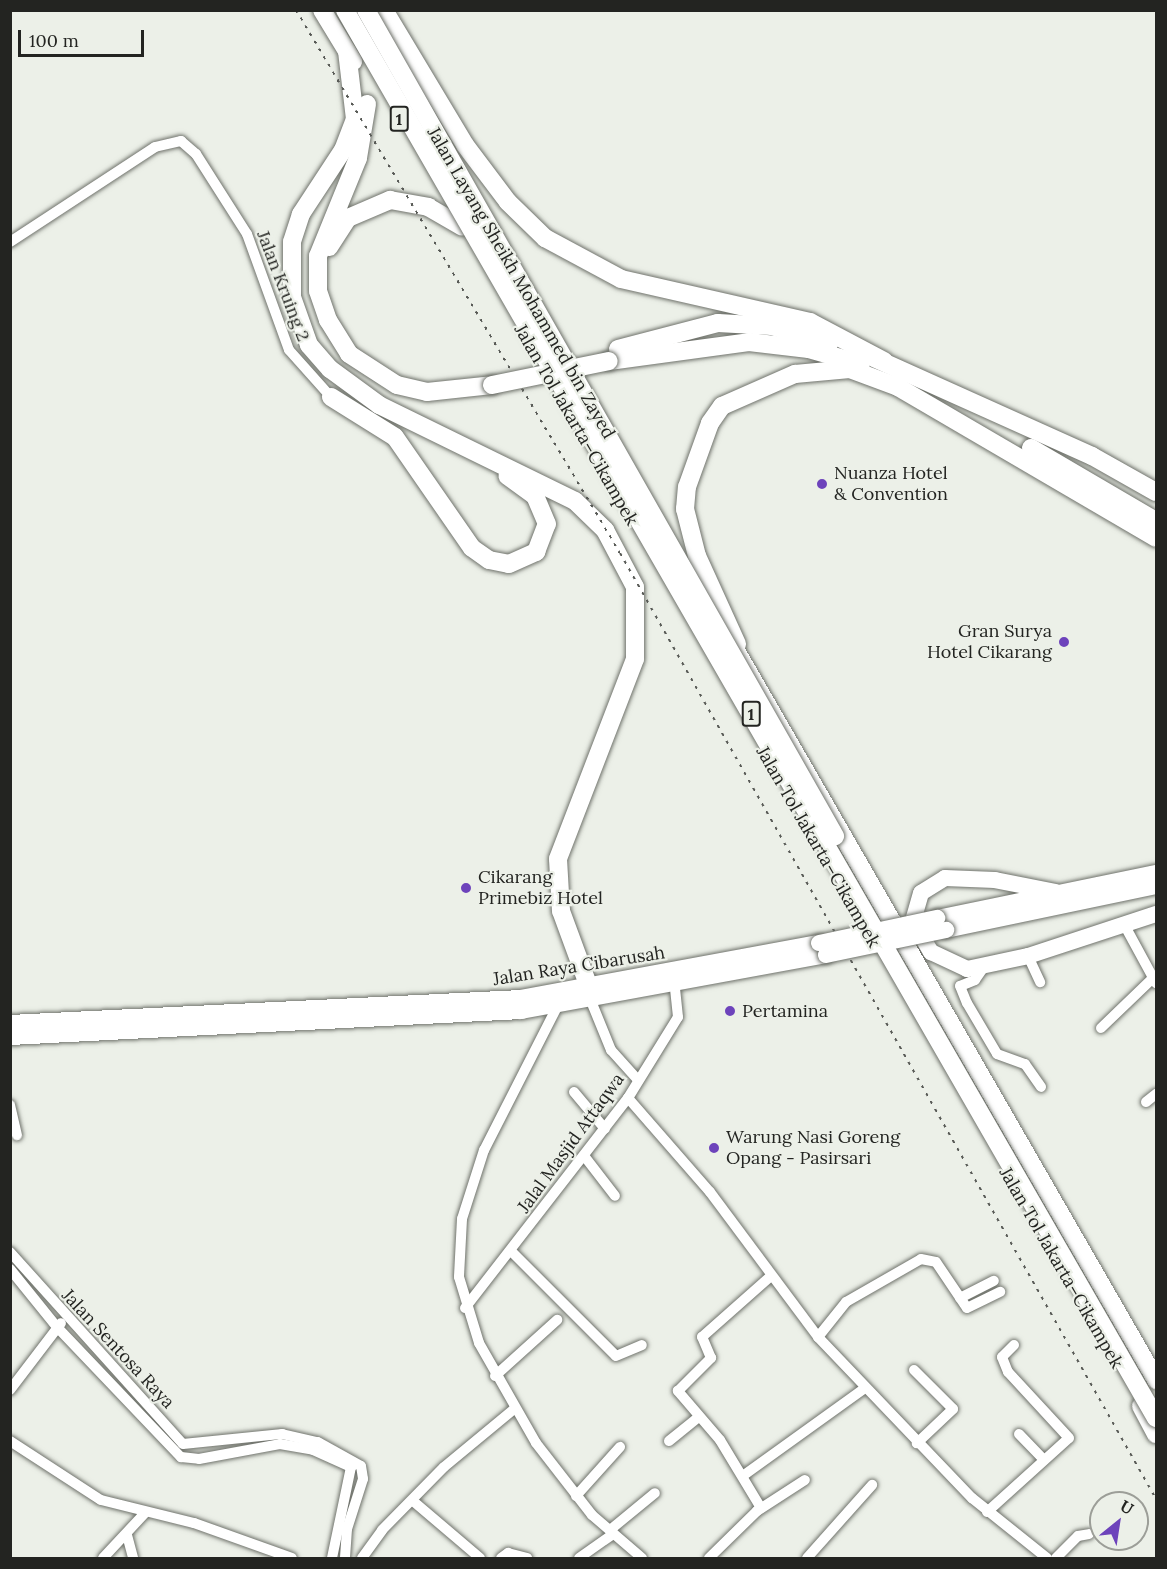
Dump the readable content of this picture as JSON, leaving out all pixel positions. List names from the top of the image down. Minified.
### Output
{"streets":{"highway":["1","Jalan Layang Sheikh Mohammed bin Zayed","Jalan Tol Jakarta–Cikampek"],"main road":["Jalan Raya Cibarusah"],"street":["Jalan Kruing 2","Jalal Masjid Attaqwa","Jalan Sentosa Raya"]},"crossings":[["Jalan Layang Sheikh Mohammed bin Zayed","Jalan Tol Jakarta–Cikampek"],["Jalan Raya Cibarusah","Jalal Masjid Attaqwa"]],"places":["Nuanza Hotel & Convention","Gran Surya Hotel Cikarang","Cikarang Primebiz Hotel","Pertamina","Warung Nasi Goreng Opang - Pasirsari"],"scale_bar":"100 m","north":"top right"}
